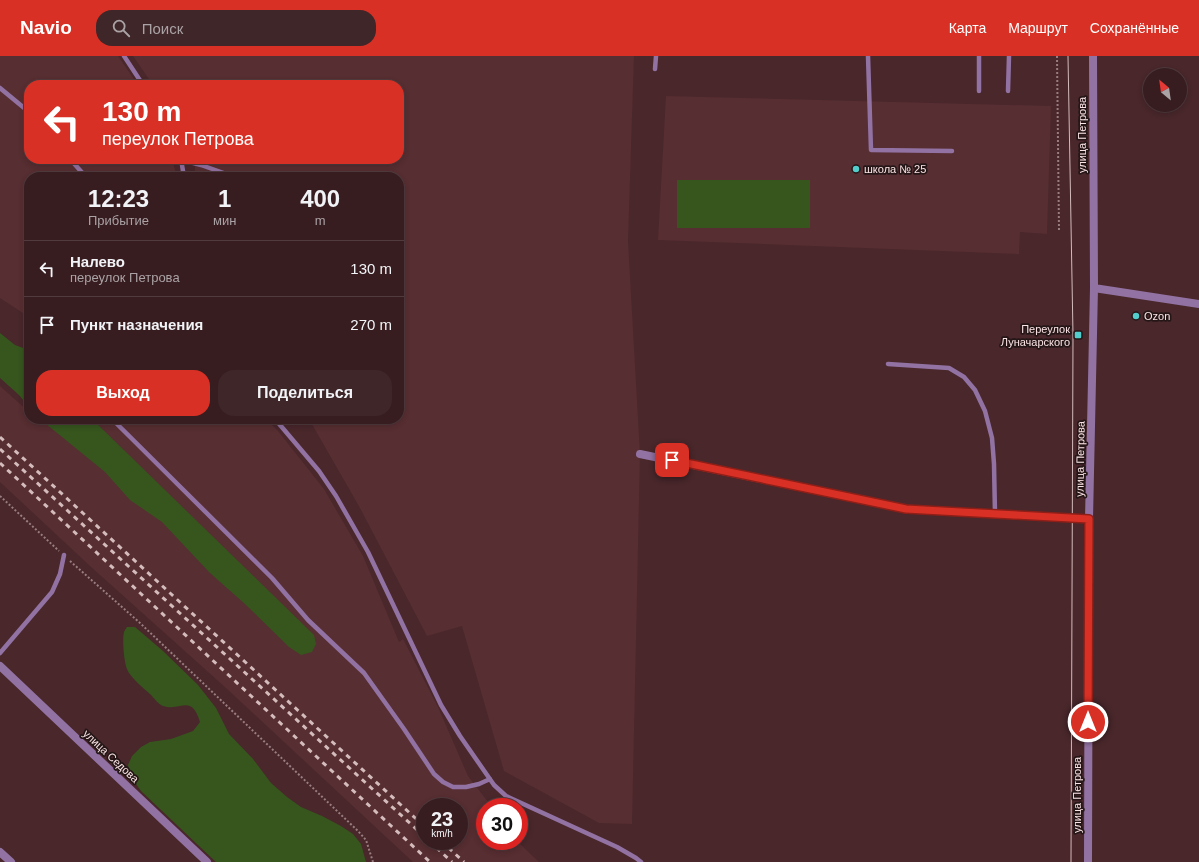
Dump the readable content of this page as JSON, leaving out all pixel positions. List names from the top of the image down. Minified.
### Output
{"streets":{"street":["улица Петрова","улица Седова"]},"places":{"other":["школа № 25","Ozon"],"transit":["Переулок Луначарского"]},"north":"top left","page":{"header":"Navio","search":"Поиск","nav":["Карта","Маршрут","Сохранённые"],"turn":["130 m","переулок Петрова"],"eta":["12:23","Прибытие","1","мин","400","m"],"list":[{"name":"Налево","note":"переулок Петрова","value":"130 m"},{"name":"Пункт назначения","value":"270 m"}],"buttons":["Выход","Поделиться"],"speed":"23 km/h","limit":"30"}}
